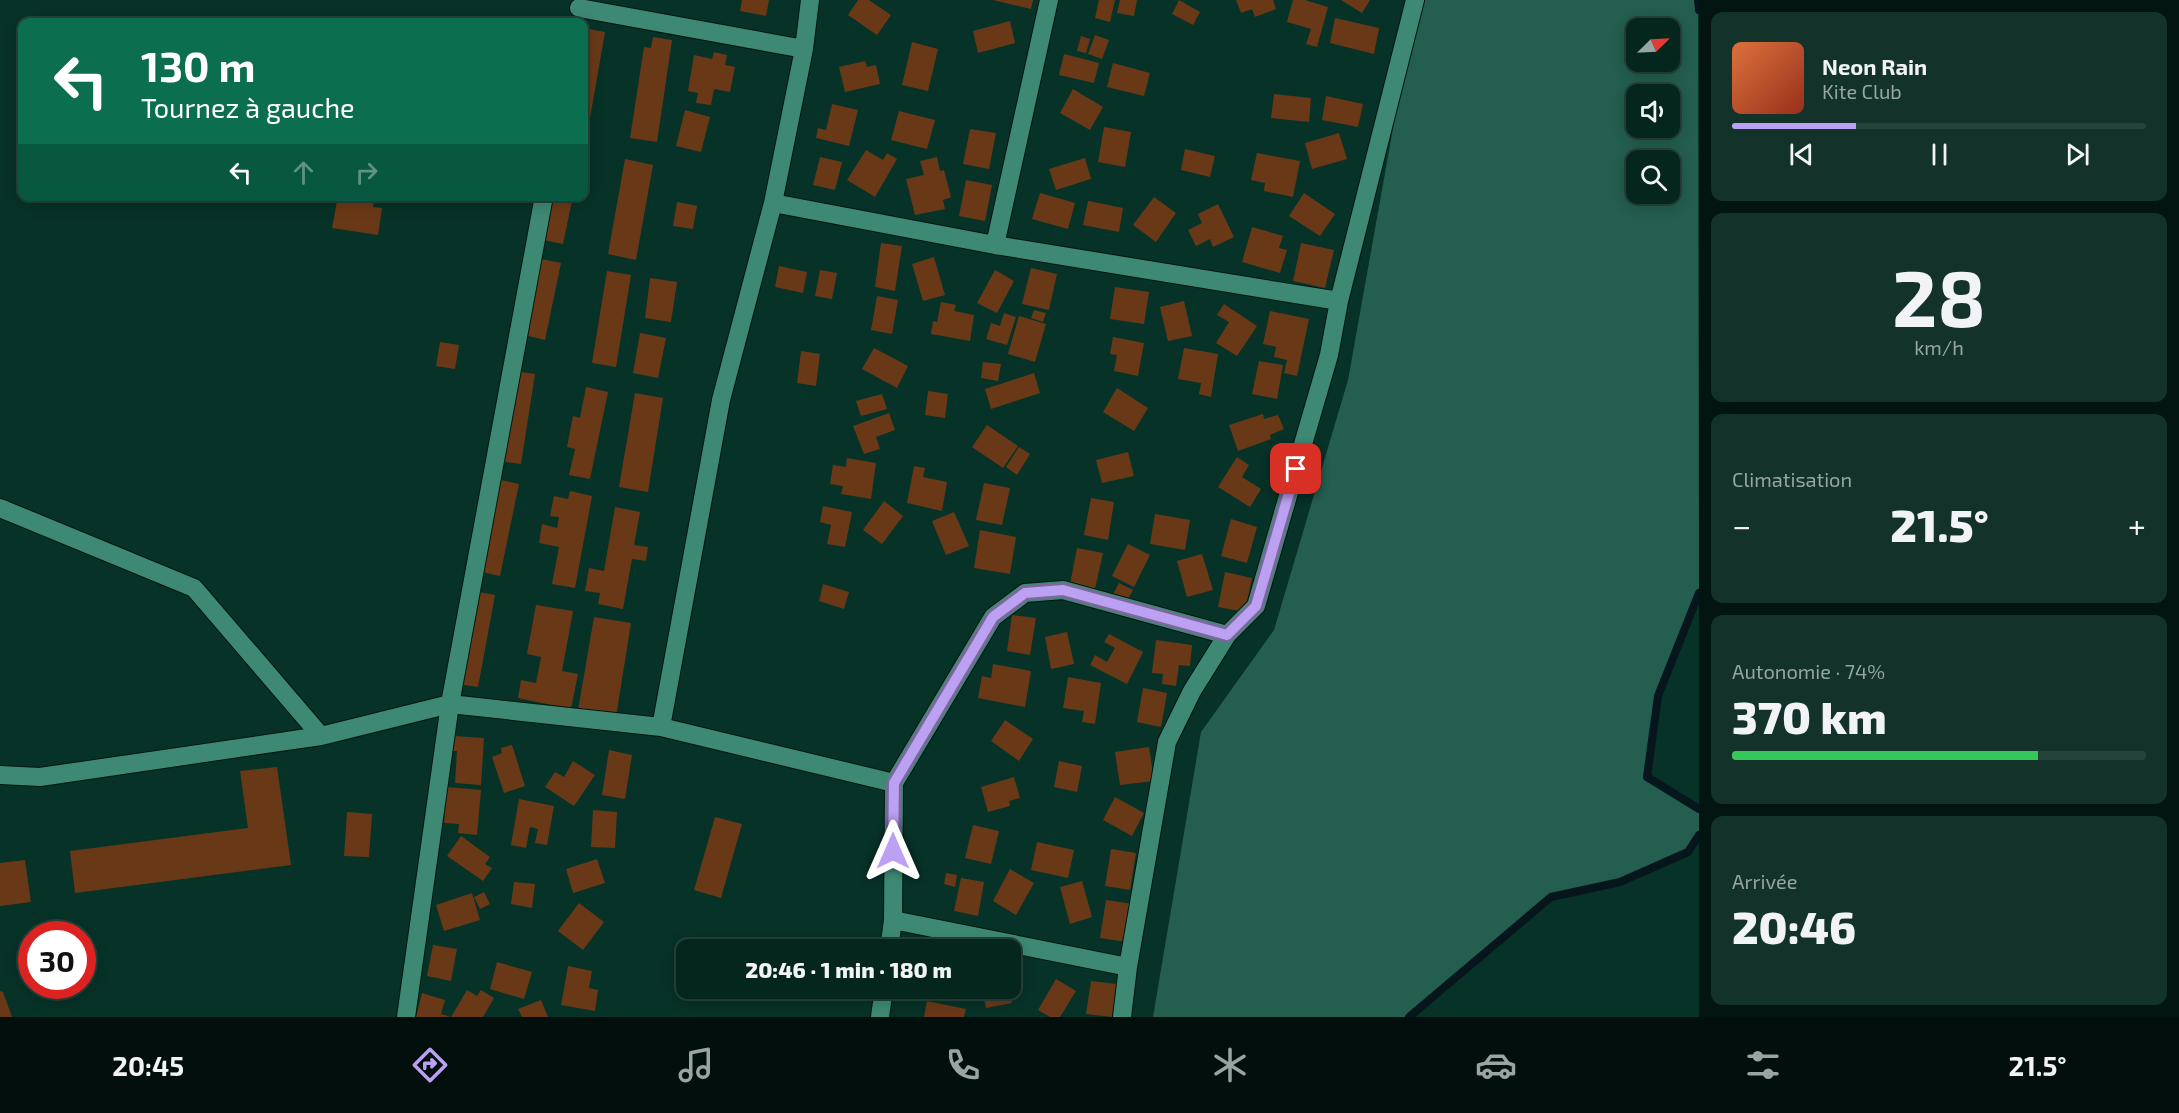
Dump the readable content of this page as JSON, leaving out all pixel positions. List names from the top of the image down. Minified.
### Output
{"north":"top right","page":{"turn":["130 m","Tournez à gauche"],"song":["Neon Rain","Kite Club"],"tile":[["28","km/h"],"Climatisation",["Autonomie · 74%","370 km"],["Arrivée","20:46"]],"heat":["−","21.5°","+"],"limit":"30","trip":"20:46 · 1 min · 180 m","tabs":["20:45","21.5°"]}}
